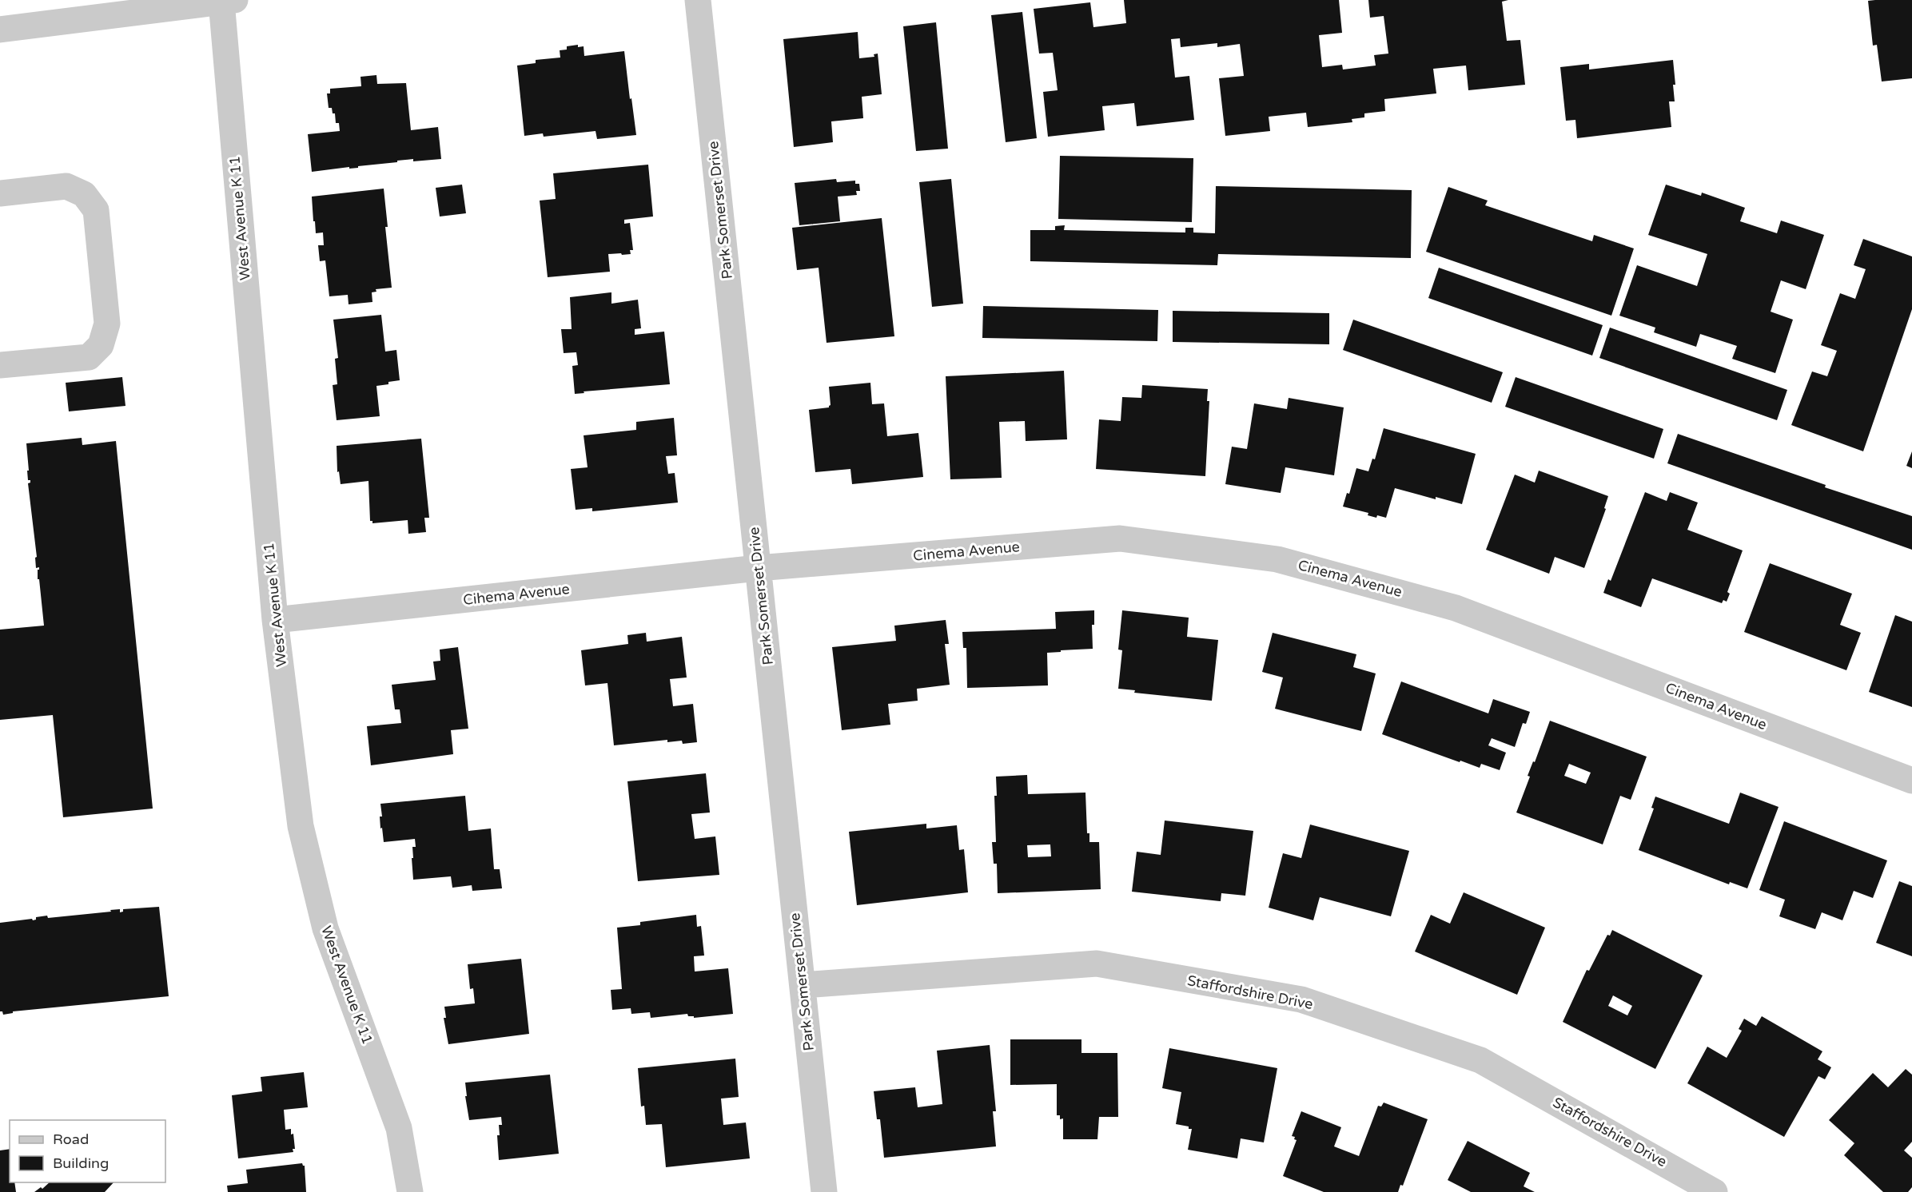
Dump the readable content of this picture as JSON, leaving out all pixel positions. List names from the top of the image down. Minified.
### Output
{"streets":{"street":["Park Somerset Drive","West Avenue K 11","Cinema Avenue","Cihema Avenue","Staffordshire Drive"]},"crossings":[["Park Somerset Drive","Cinema Avenue"],["Park Somerset Drive","Cihema Avenue"],["Park Somerset Drive","Staffordshire Drive"],["West Avenue K 11","Cihema Avenue"],["Cinema Avenue","Cihema Avenue"]],"legend":["Road","Building"]}
